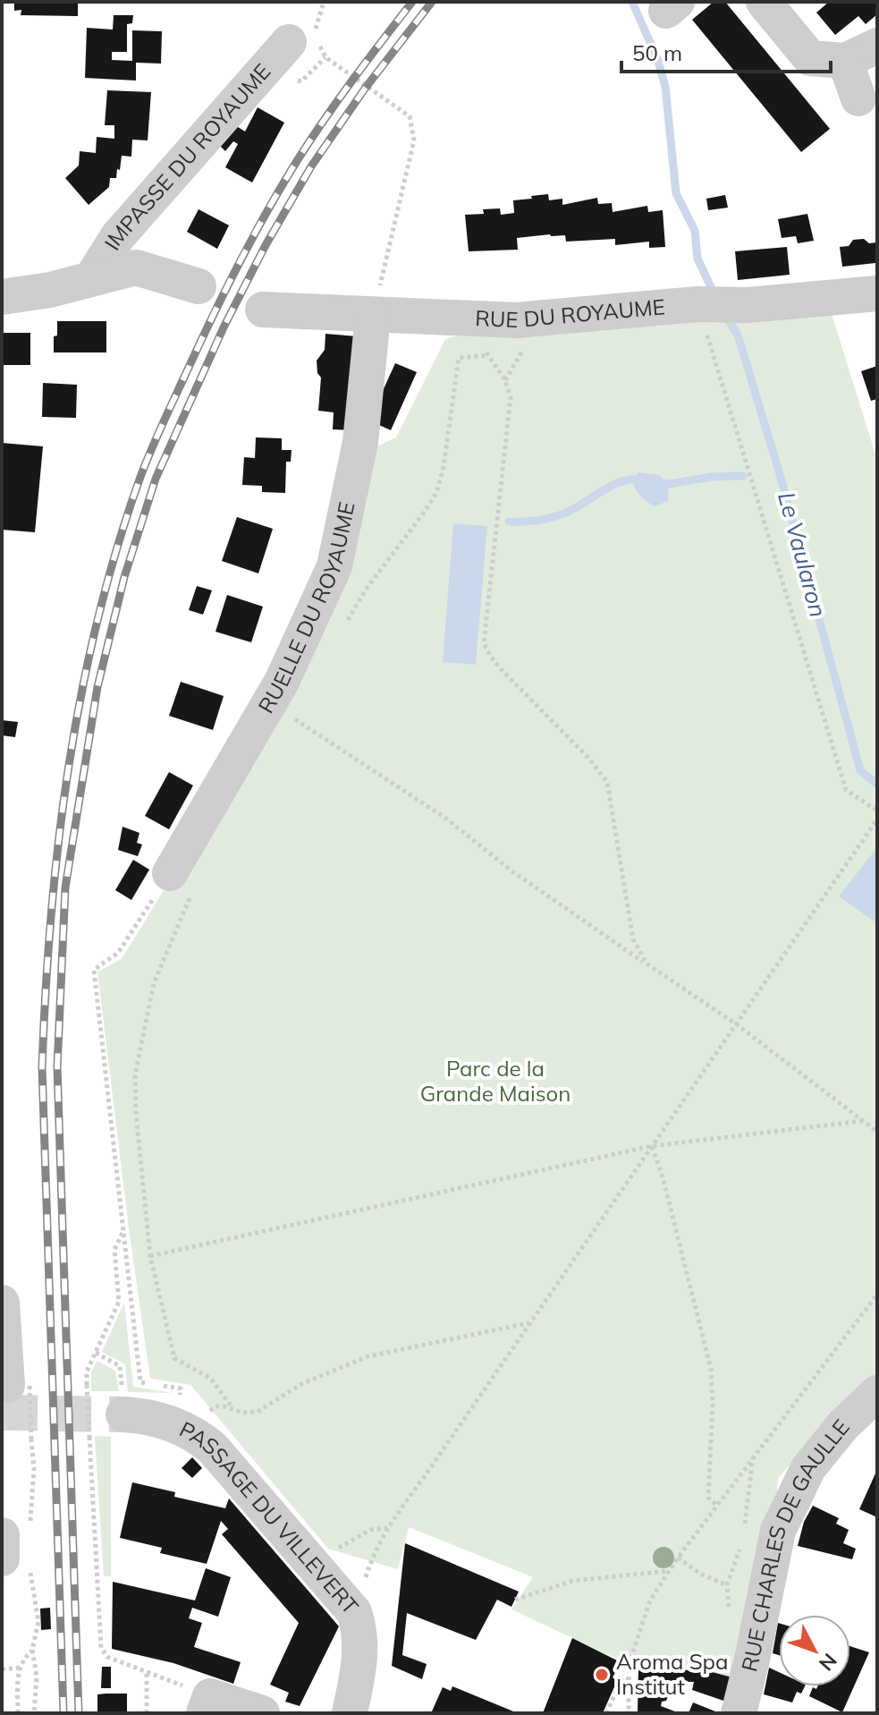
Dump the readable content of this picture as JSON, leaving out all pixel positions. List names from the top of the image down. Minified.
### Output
{"streets":{"street":["IMPASSE DU ROYAUME","RUE DU ROYAUME","RUELLE DU ROYAUME","PASSAGE DU VILLEVERT","RUE CHARLES DE GAULLE"]},"crossings":[["RUE DU ROYAUME","RUELLE DU ROYAUME"]],"water":["Le Vaularon"],"parks":["Parc de la Grande Maison"],"places":["Aroma Spa Institut"],"scale_bar":"50 m","north":"bottom right"}
